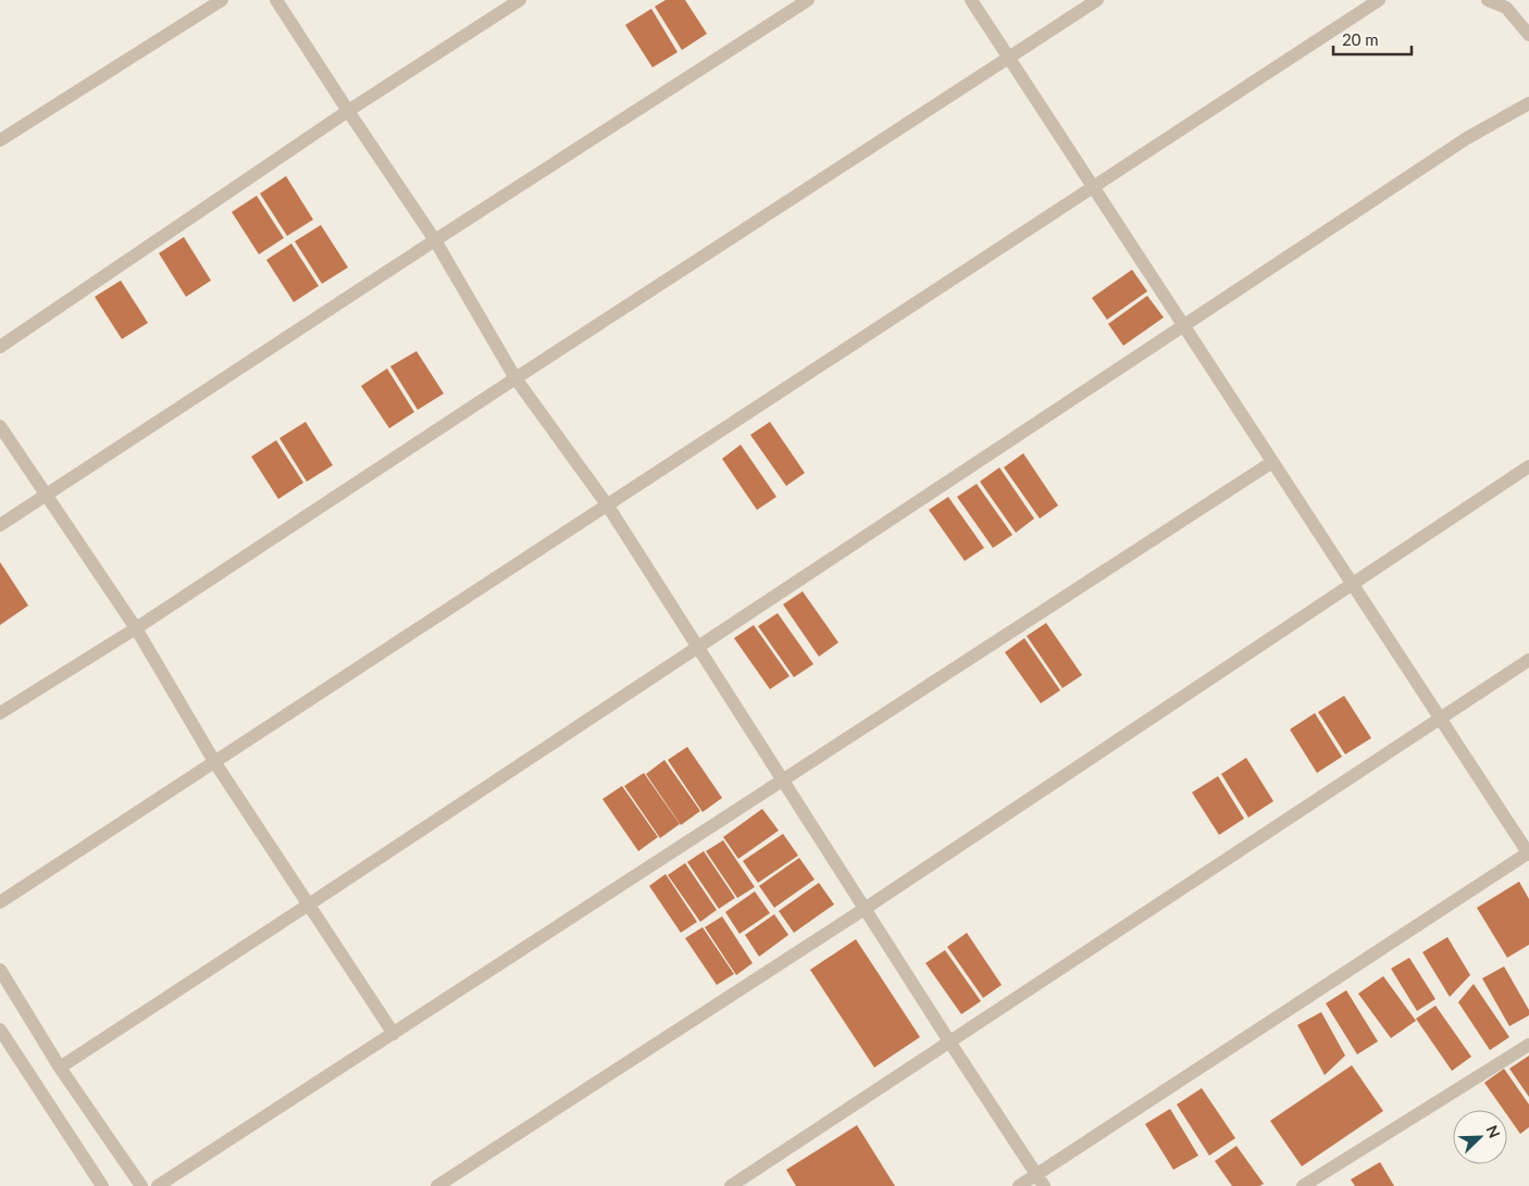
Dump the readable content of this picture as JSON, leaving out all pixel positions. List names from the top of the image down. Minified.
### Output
{"scale_bar":"20 m","north":"top right"}
